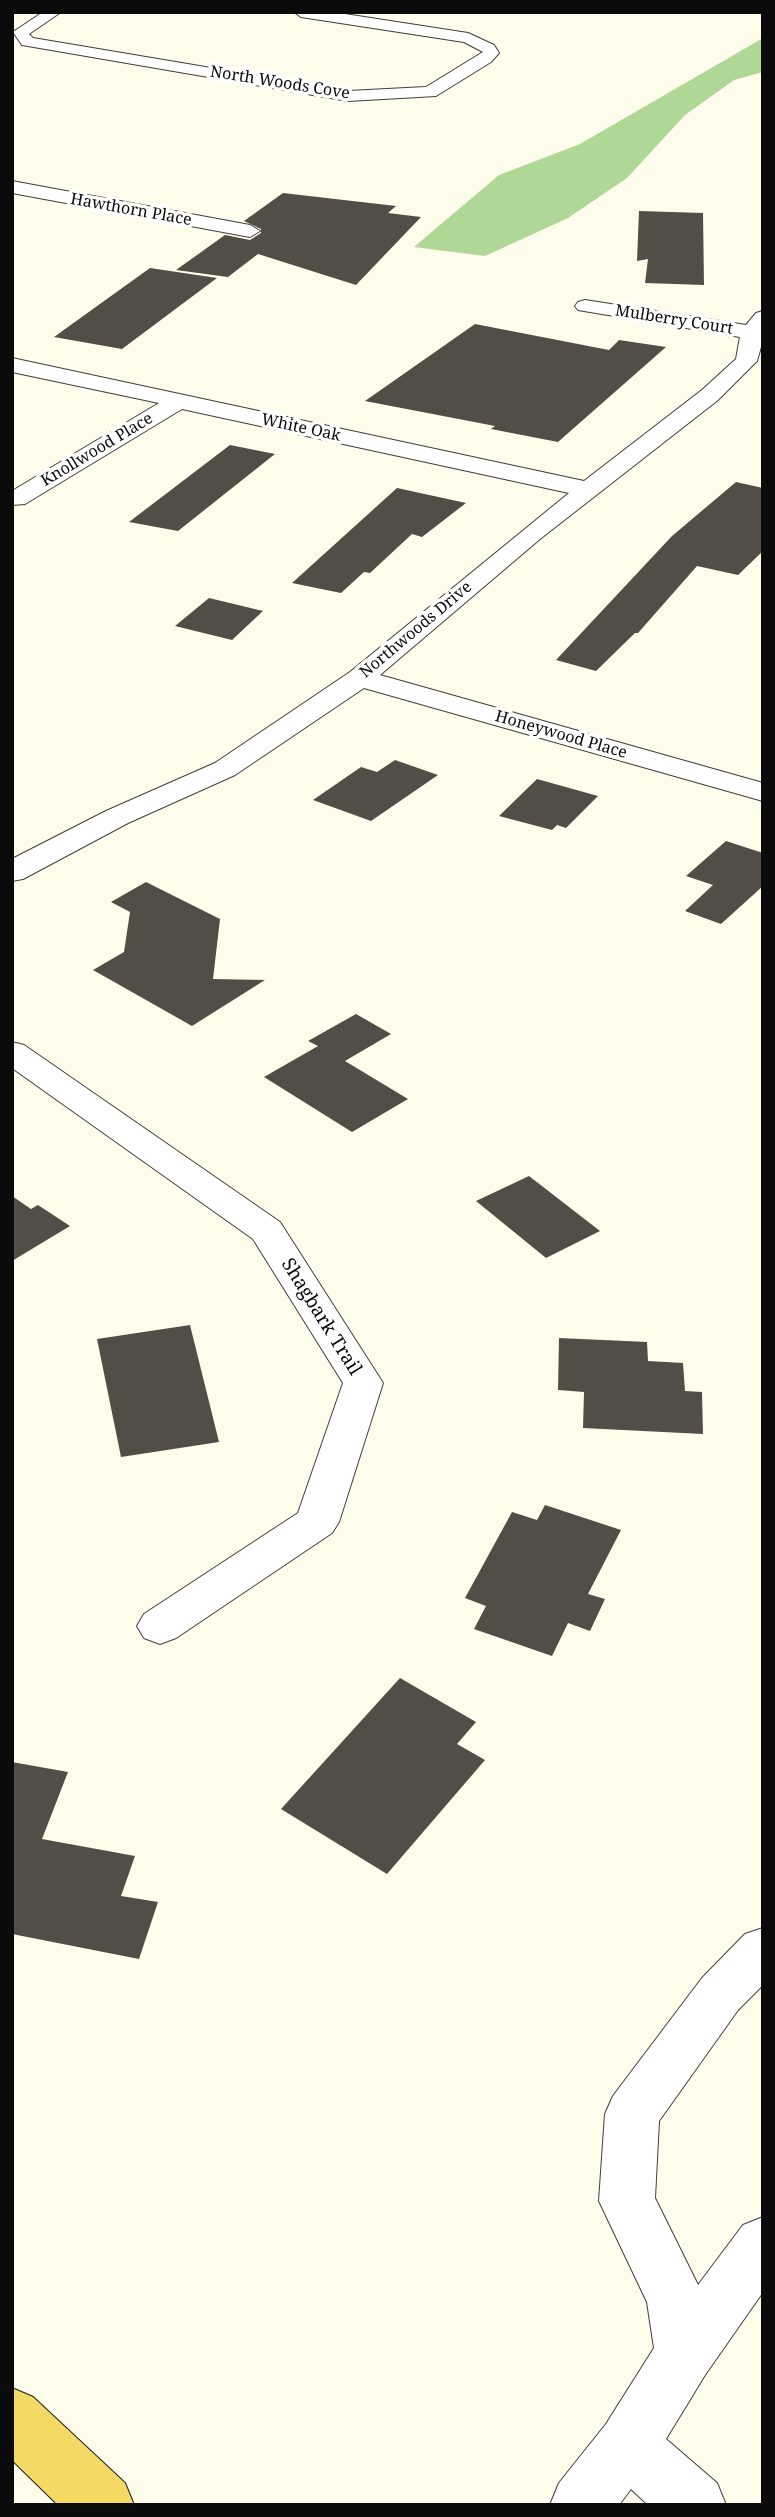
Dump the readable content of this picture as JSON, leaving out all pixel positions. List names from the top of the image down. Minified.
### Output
{"streets":{"street":["North Woods Cove","Hawthorn Place","Mulberry Court","White Oak","Knollwood Place","Northwoods Drive","Honeywood Place","Shagbark Trail"]},"crossings":[["Mulberry Court","Northwoods Drive"],["White Oak","Knollwood Place"],["White Oak","Northwoods Drive"],["Northwoods Drive","Honeywood Place"]]}
